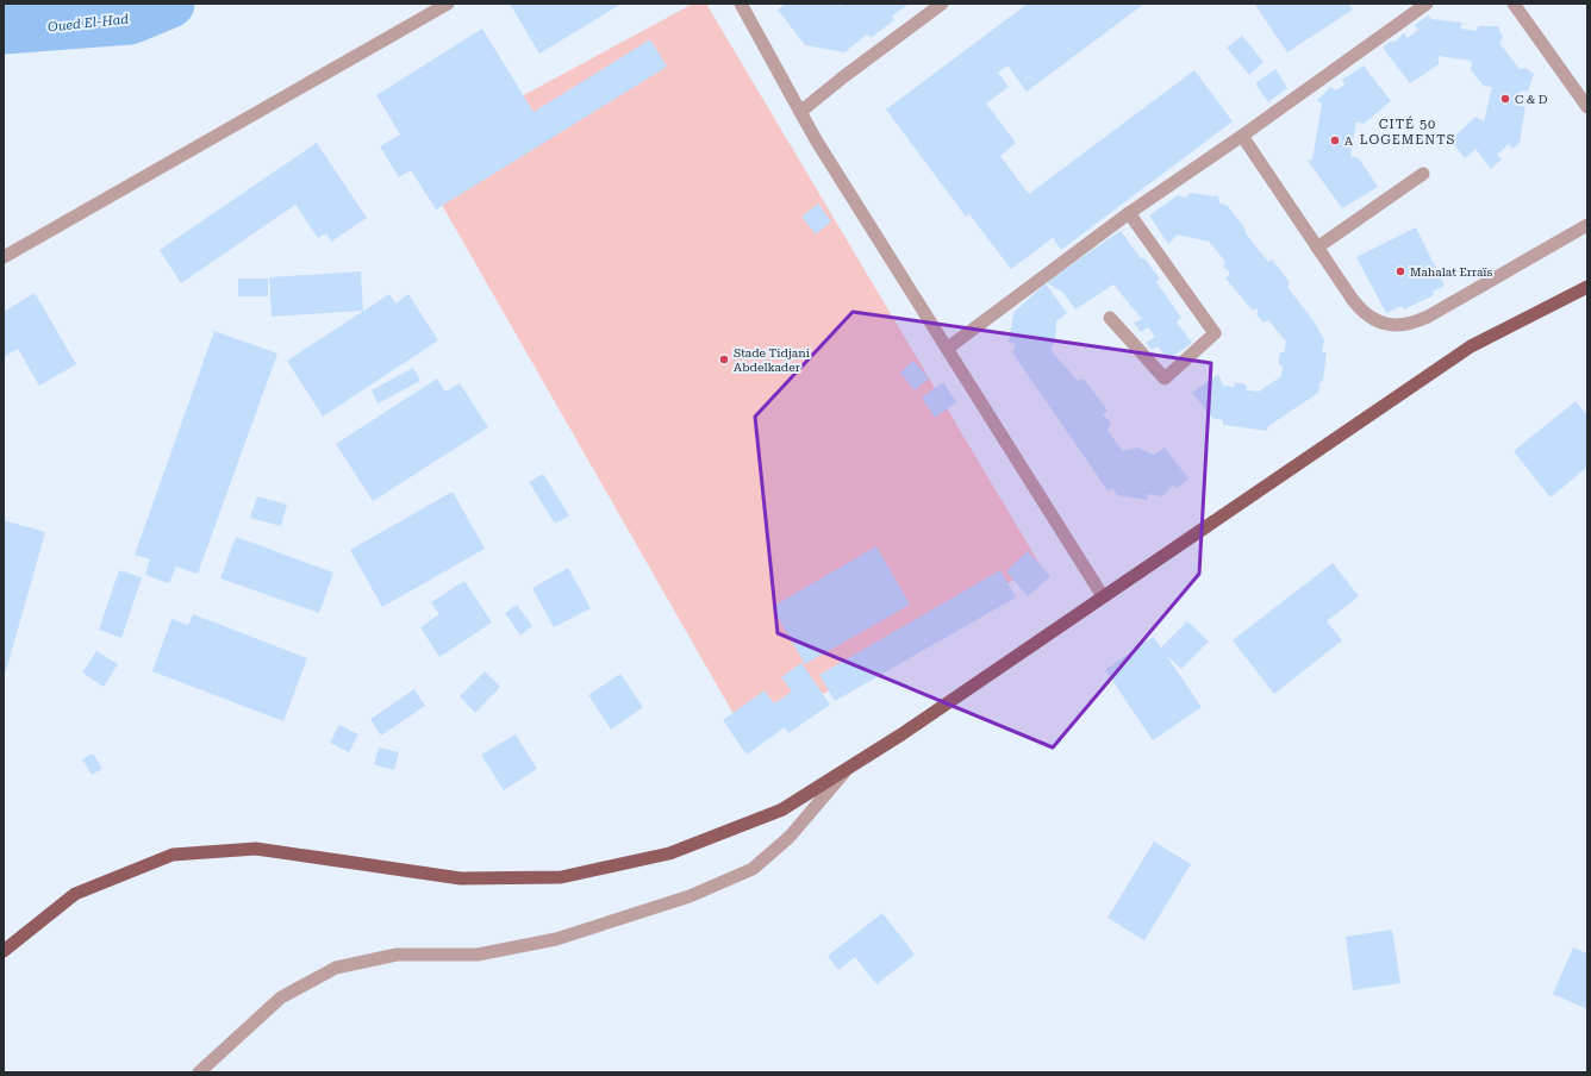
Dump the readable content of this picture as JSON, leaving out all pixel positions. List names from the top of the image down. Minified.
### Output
{"districts":["CITÉ 50 LOGEMENTS"],"water":["Oued El-Had"],"places":["C & D","A","Mahalat Erraïs","Stade Tidjani Abdelkader"]}
